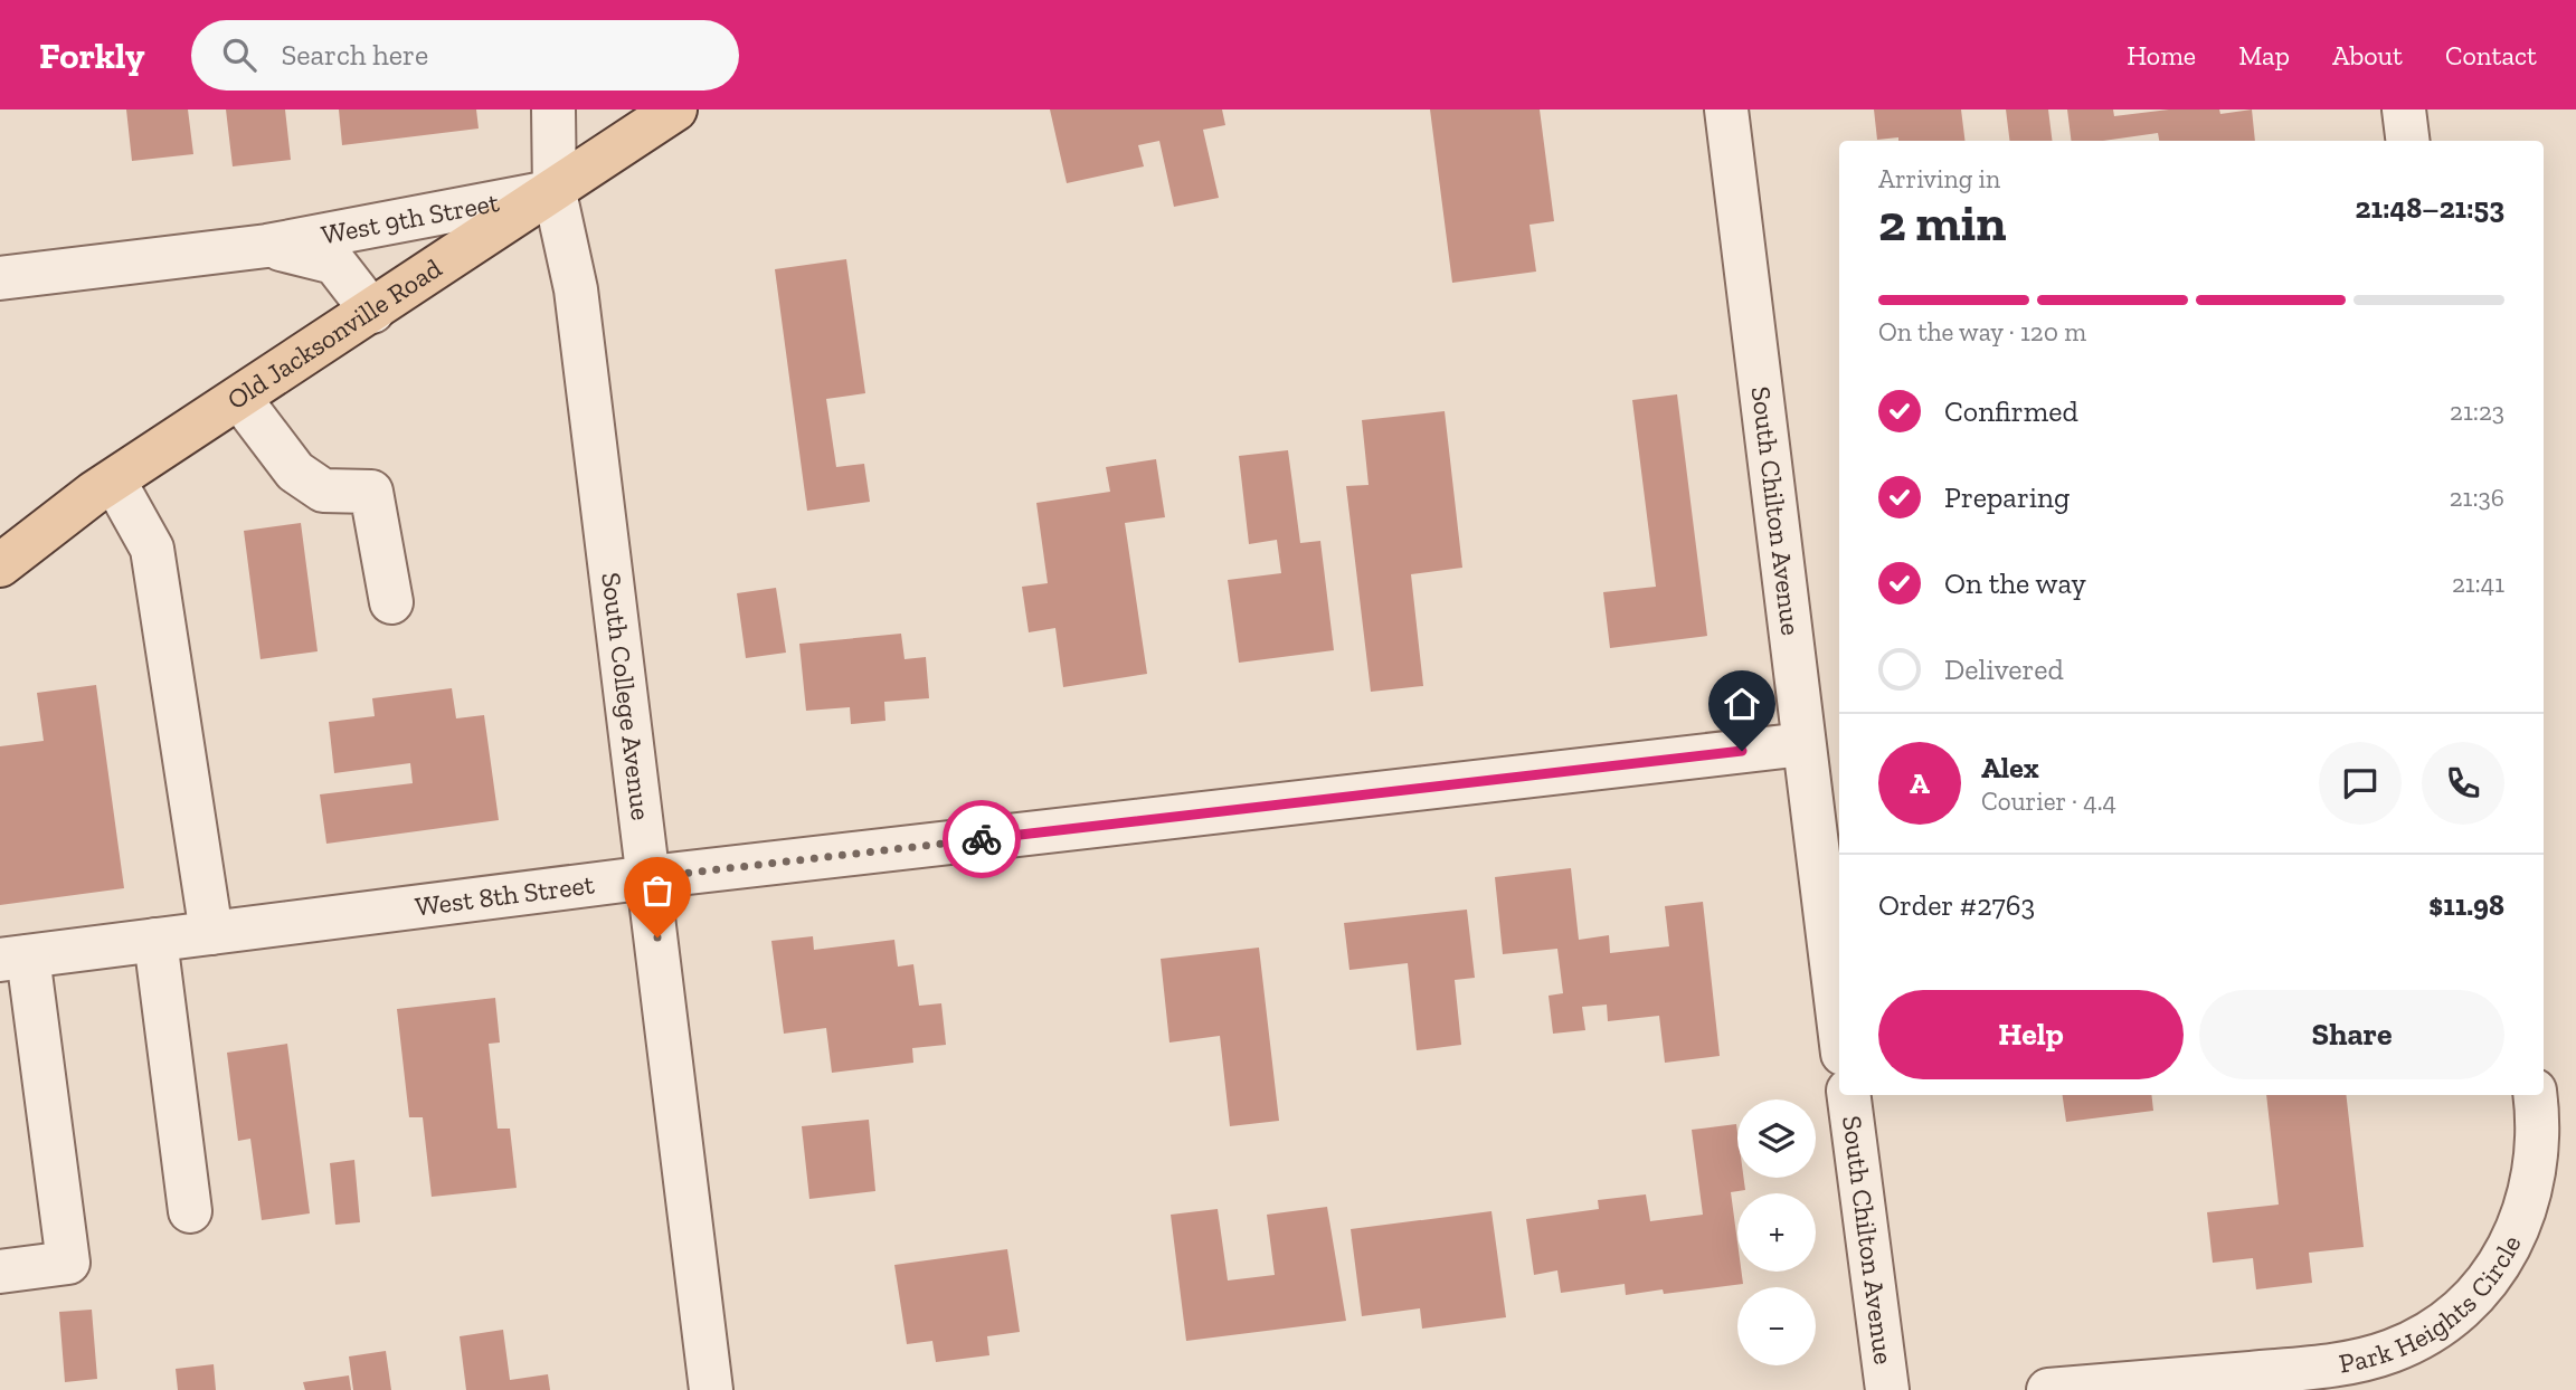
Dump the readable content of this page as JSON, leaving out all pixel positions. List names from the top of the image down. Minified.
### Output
{"streets":{"main road":["Old Jacksonville Road"],"street":["West 9th Street","South Chilton Avenue","South College Avenue","West 8th Street","Park Heights Circle"]},"crossings":[["West 9th Street","Old Jacksonville Road"],["West 9th Street","South College Avenue"],["Old Jacksonville Road","South College Avenue"],["South Chilton Avenue","West 8th Street"],["South College Avenue","West 8th Street"]],"page":{"header":"Forkly","search":"Search here","nav":["Home","Map","About","Contact"],"heading":["2 min","Arriving in","21:48–21:53"],"panel":["Alex","Courier · 4.4","Order #2763","$11.98"],"bar":"On the way · 120 m","list":[["Confirmed","21:23"],["Preparing","21:36"],["On the way","21:41"],"Delivered"],"round":"A","buttons":["Help","Share"],"map_buttons":["+","−"]}}
